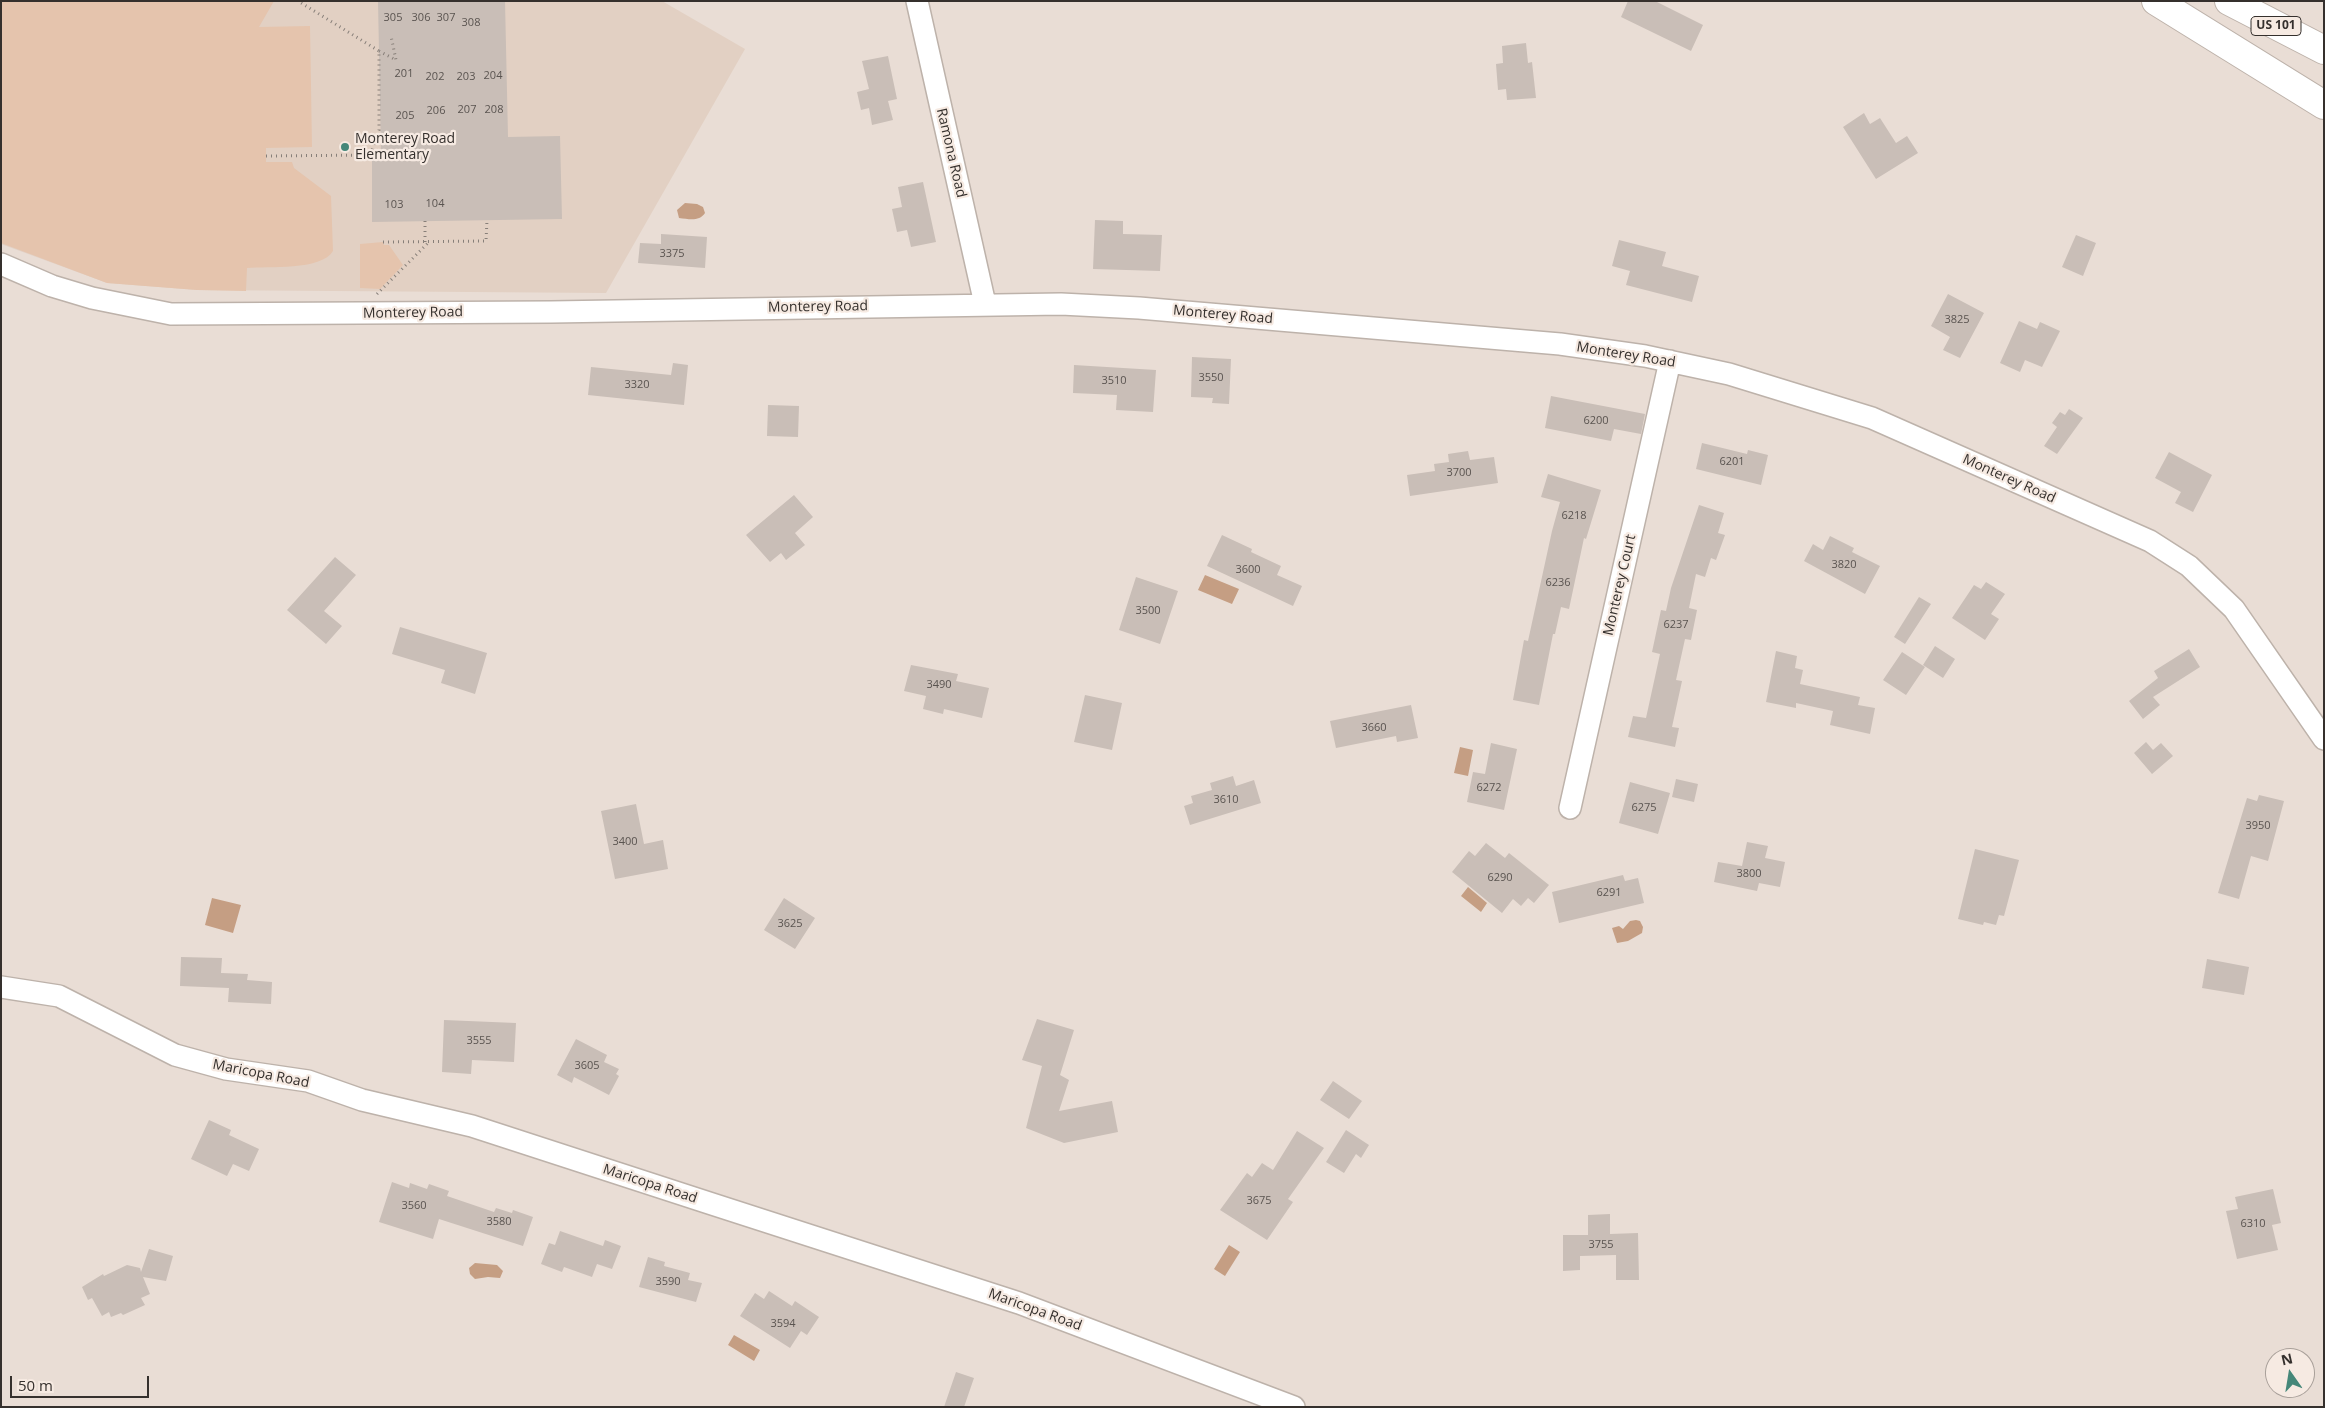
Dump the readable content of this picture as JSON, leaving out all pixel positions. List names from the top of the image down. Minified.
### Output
{"streets":{"highway":["US 101"],"street":["Ramona Road","Monterey Road","Monterey Court","Maricopa Road"]},"crossings":[["Ramona Road","Monterey Road"],["Monterey Road","Monterey Court"]],"places":["Monterey Road Elementary"],"house_numbers":["305","306","307","308","201","204","202","203","207","208","206","205","104","103","3375","3825","3550","3510","3320","6200","6201","3700","6218","3820","3600","6236","3500","6237","3490","3660","6272","3610","6275","3950","3400","3800","6290","6291","3625","3555","3605","3675","3560","3580","6310","3755","3590","3594"],"scale_bar":"50 m","north":"top"}
